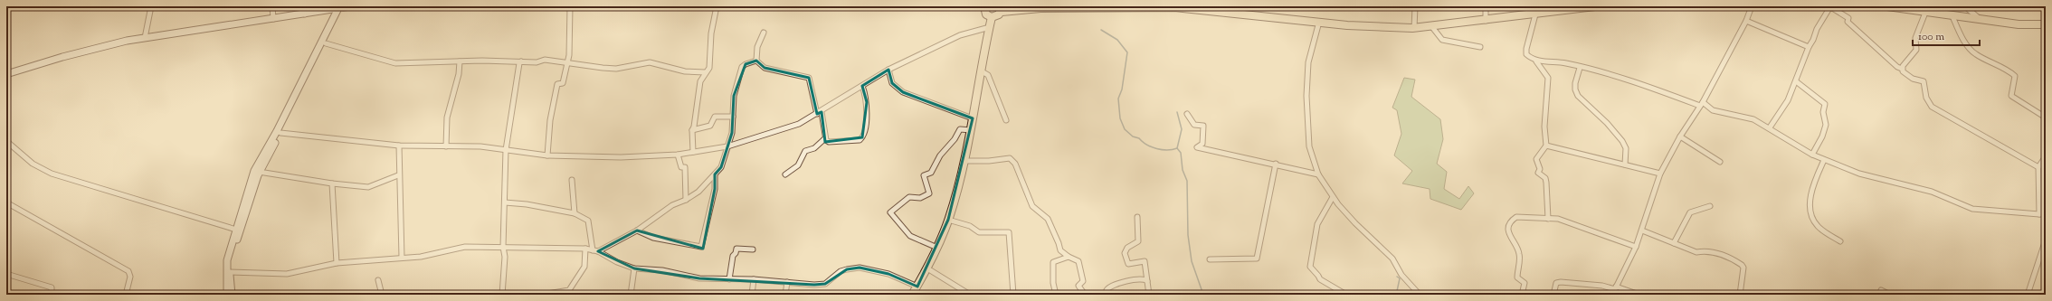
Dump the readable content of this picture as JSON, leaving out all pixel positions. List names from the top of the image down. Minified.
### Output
{"scale_bar":"100 m"}
